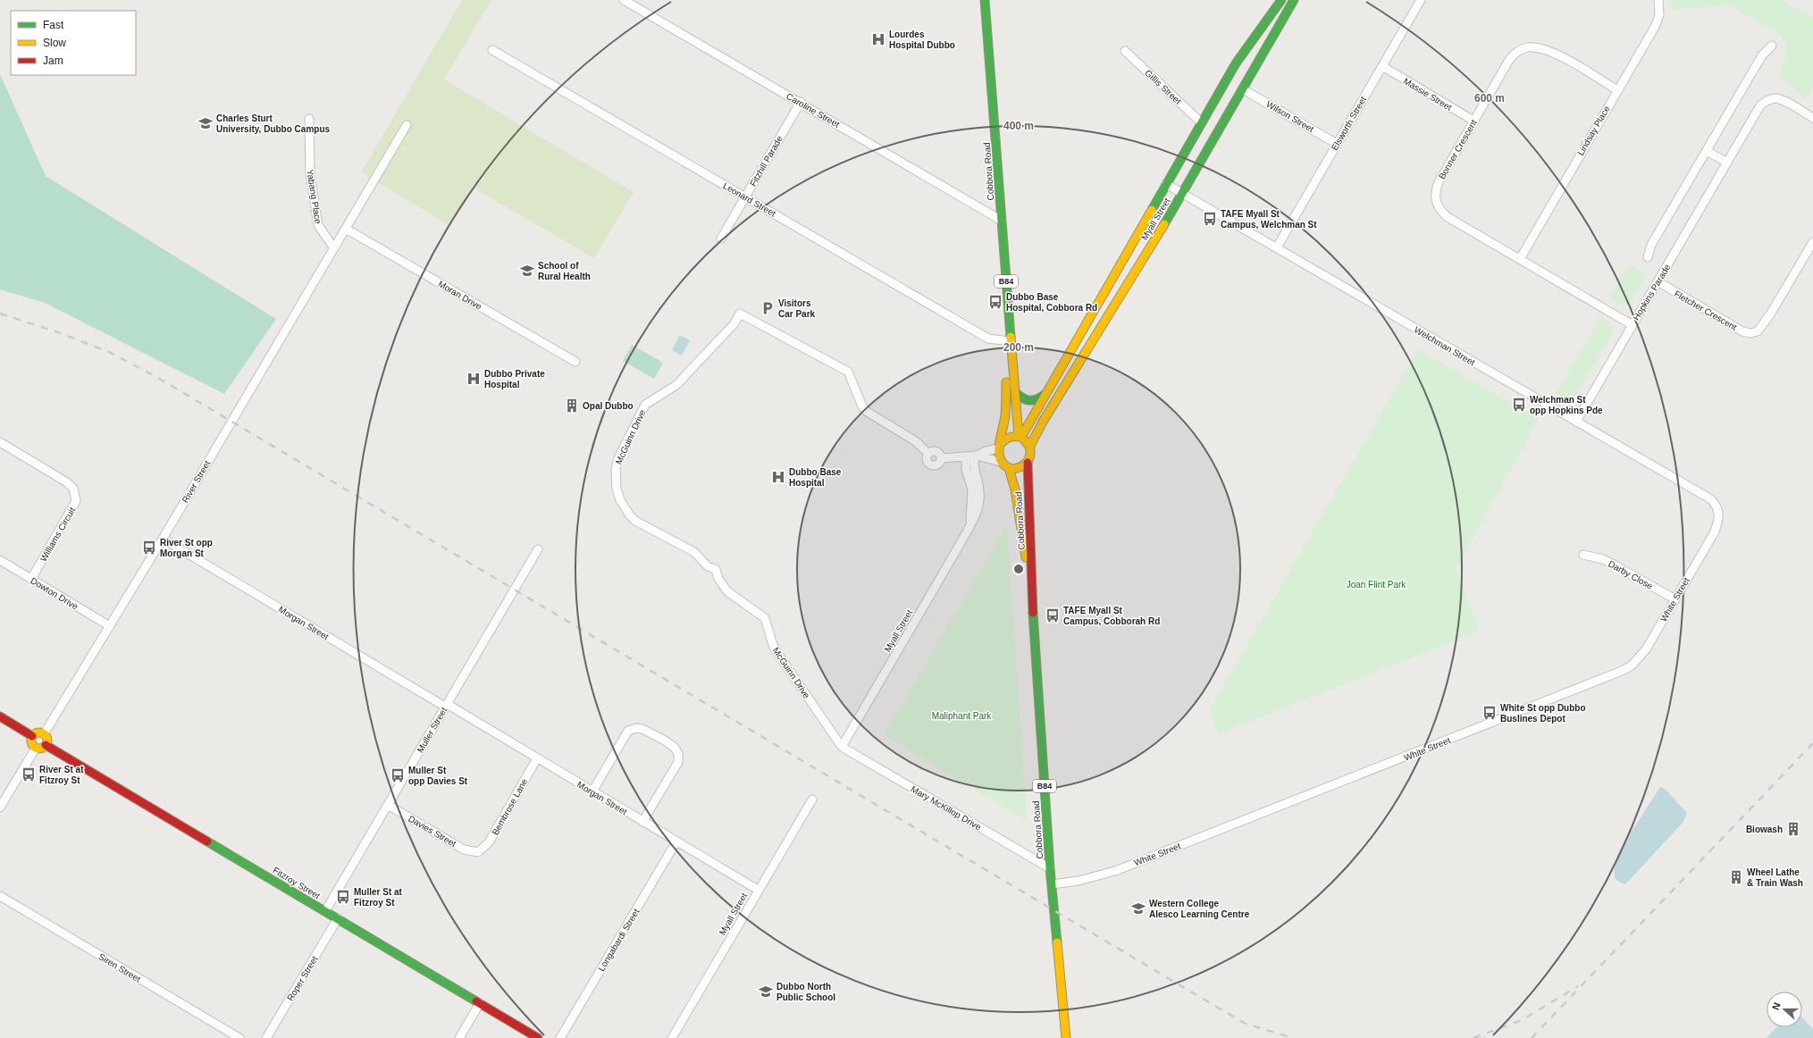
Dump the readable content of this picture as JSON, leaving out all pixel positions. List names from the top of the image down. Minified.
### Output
{"streets":{"street":["Gillis Street","Massie Street","Caroline Street","Wilson Street","Elsworth Street","Lindsay Place","Bonner Crescent","Fitzhill Parade","Cobbora Road","Yabang Place","Leonard Street","Myall Street","B84","Hopkins Parade","Moran Drive","Fletcher Crescent","Welchman Street","McGuinn Drive","River Street","Williams Circuit","Darby Close","Dowton Drive","White Street","Morgan Street","Muller Street","Bembrose Lane","Mary McKillop Drive","Davies Street","Fitzroy Street","Longabardi Street","Siren Street","Roper Street"]},"crossings":[["Gillis Street","Myall Street"],["Massie Street","Elsworth Street"],["Massie Street","Bonner Crescent"],["Caroline Street","Fitzhill Parade"],["Caroline Street","Cobbora Road"],["Wilson Street","Elsworth Street"],["Wilson Street","Myall Street"],["Elsworth Street","Welchman Street"],["Lindsay Place","Bonner Crescent"],["Bonner Crescent","Hopkins Parade"],["Fitzhill Parade","Leonard Street"],["Cobbora Road","Leonard Street"],["Cobbora Road","Myall Street"],["Cobbora Road","B84"],["Cobbora Road","White Street"],["Cobbora Road","Mary McKillop Drive"],["Yabang Place","River Street"],["Myall Street","B84"],["Myall Street","Welchman Street"],["Myall Street","McGuinn Drive"],["Myall Street","Morgan Street"],["Myall Street","Mary McKillop Drive"],["Hopkins Parade","Fletcher Crescent"],["Hopkins Parade","Welchman Street"],["Moran Drive","River Street"],["Welchman Street","White Street"],["McGuinn Drive","Mary McKillop Drive"],["River Street","Dowton Drive"],["River Street","Morgan Street"],["River Street","Fitzroy Street"],["Williams Circuit","Dowton Drive"],["Darby Close","White Street"],["Morgan Street","Muller Street"],["Morgan Street","Bembrose Lane"],["Morgan Street","Longabardi Street"],["Muller Street","Davies Street"],["Muller Street","Fitzroy Street"],["Bembrose Lane","Davies Street"],["Fitzroy Street","Roper Street"]],"parks":["Joan Flint Park","Maliphant Park"],"places":{"hospital":["Lourdes Hospital Dubbo","Dubbo Private Hospital","Dubbo Base Hospital"],"school or university":["Charles Sturt University, Dubbo Campus","School of Rural Health","Western College Alesco Learning Centre","Dubbo North Public School"],"bus stop":["TAFE Myall St Campus, Welchman St","Dubbo Base Hospital, Cobbora Rd","Welchman St opp Hopkins Pde","River St opp Morgan St","TAFE Myall St Campus, Cobborah Rd","White St opp Dubbo Buslines Depot","River St at Fitzroy St","Muller St opp Davies St","Muller St at Fitzroy St"],"parking":["Visitors Car Park"],"building":["Opal Dubbo","Biowash","Wheel Lathe & Train Wash"]},"legend":["Fast","Slow","Jam"],"north":"left","rings":["600 m","400 m","200 m"]}
